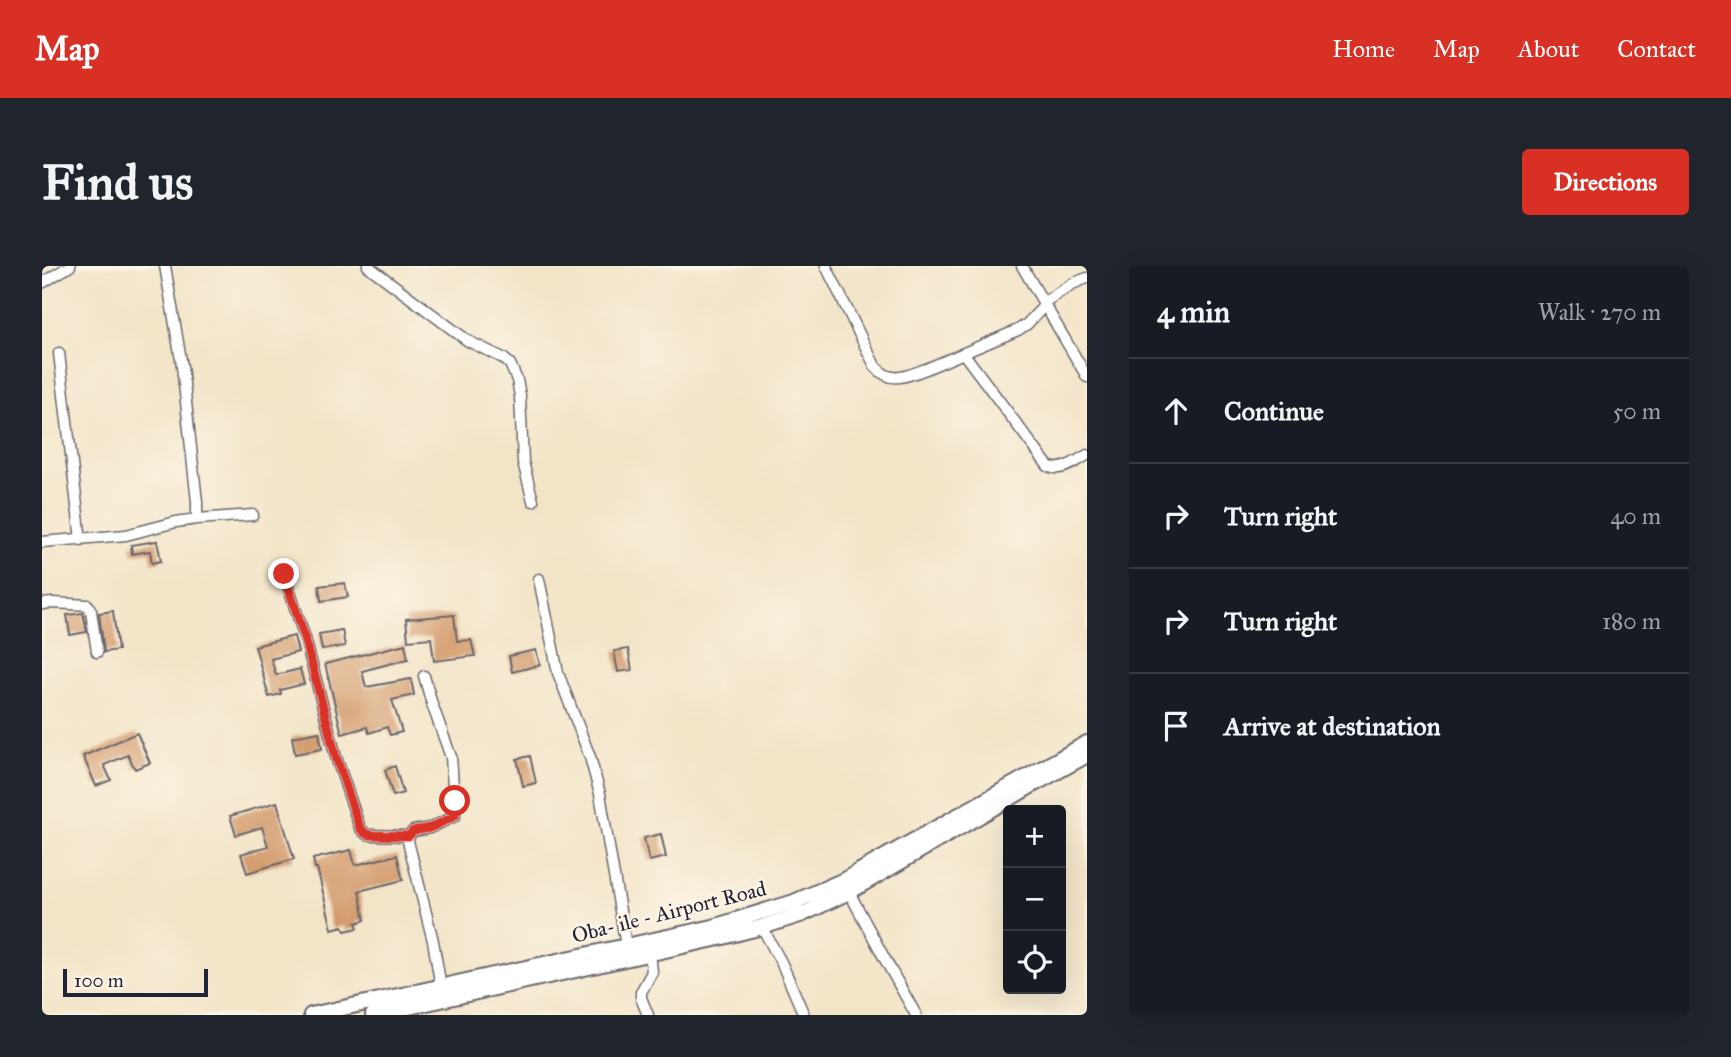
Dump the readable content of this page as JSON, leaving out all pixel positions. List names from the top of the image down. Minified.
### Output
{"streets":{"main road":["Oba- ile - Airport Road"]},"scale_bar":"100 m","page":{"header":"Map","nav":["Home","Map","About","Contact"],"buttons":"Directions","title":"Find us","heading":["4 min","Walk · 270 m"],"list":[["Continue","50 m"],["Turn right","40 m"],["Turn right","180 m"],"Arrive at destination"],"map_buttons":["+","−"],"scale":"100 m"}}
